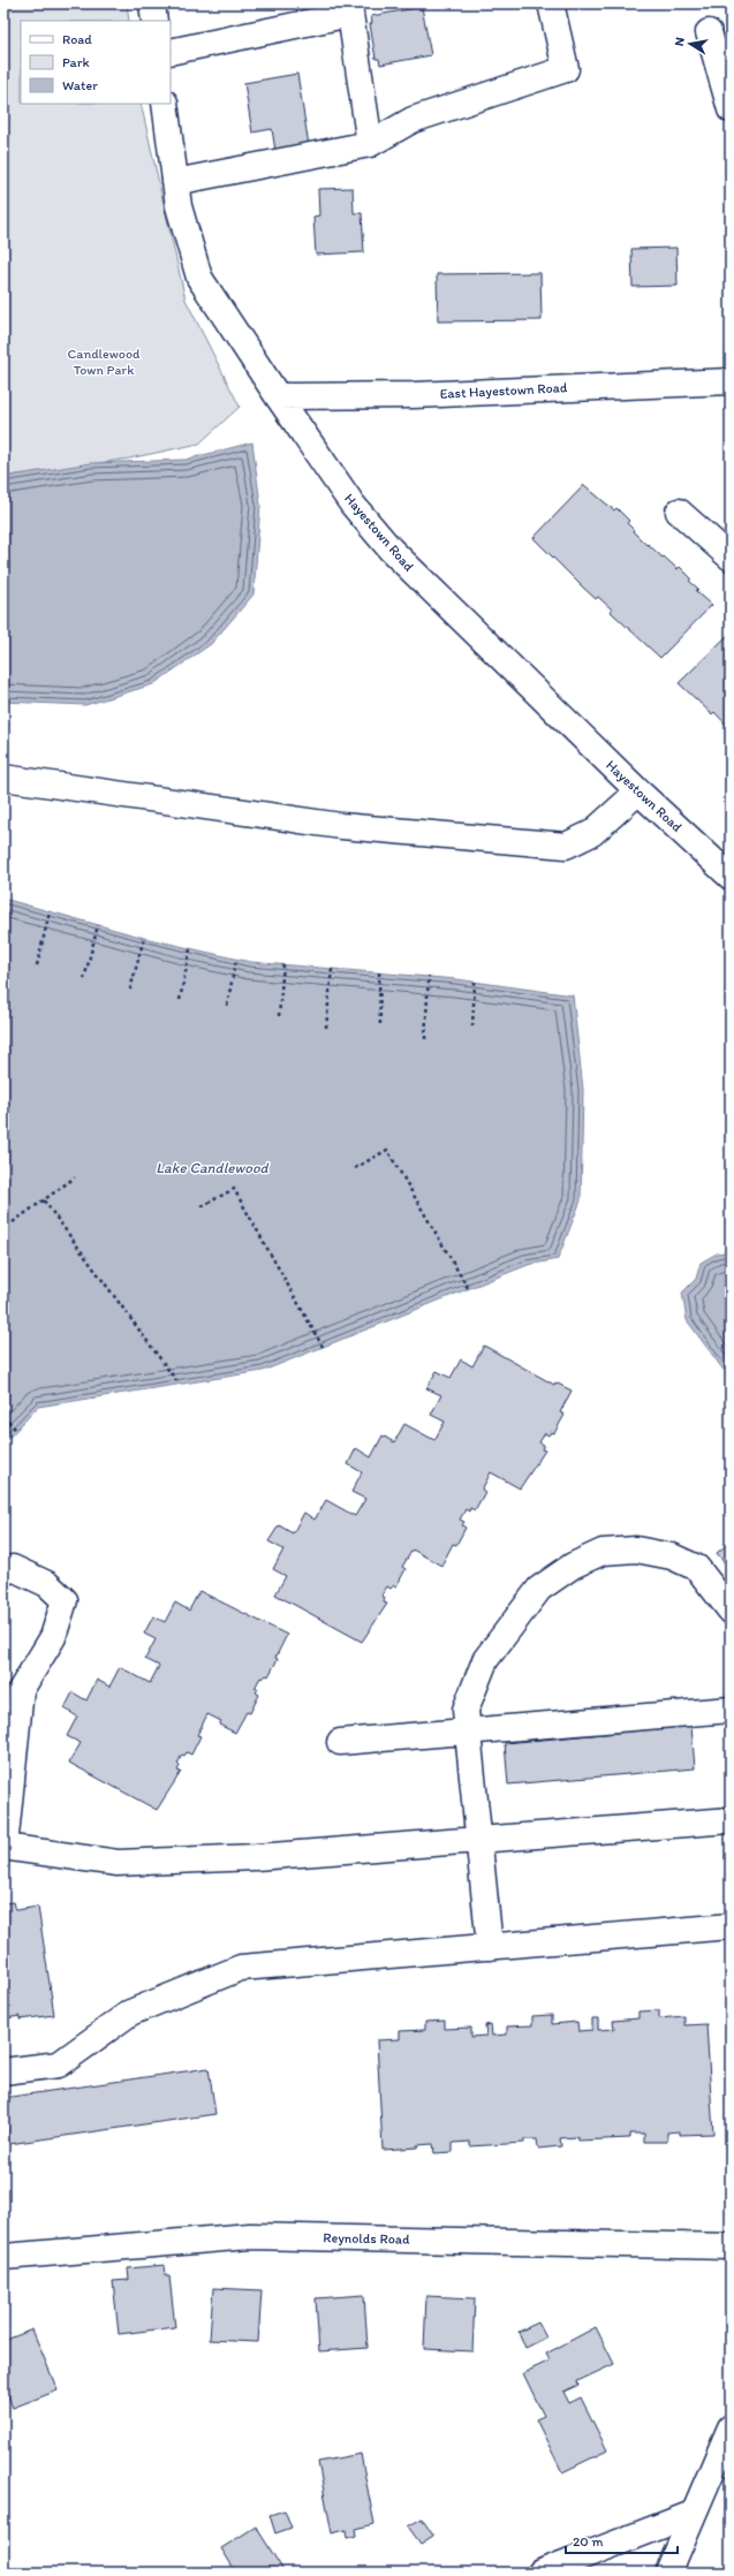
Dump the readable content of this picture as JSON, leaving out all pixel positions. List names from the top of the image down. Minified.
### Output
{"streets":{"street":["East Hayestown Road","Hayestown Road","Reynolds Road"]},"crossings":[["East Hayestown Road","Hayestown Road"]],"water":["Lake Candlewood"],"parks":["Candlewood Town Park"],"legend":["Road","Park","Water"],"scale_bar":"20 m","north":"left"}
